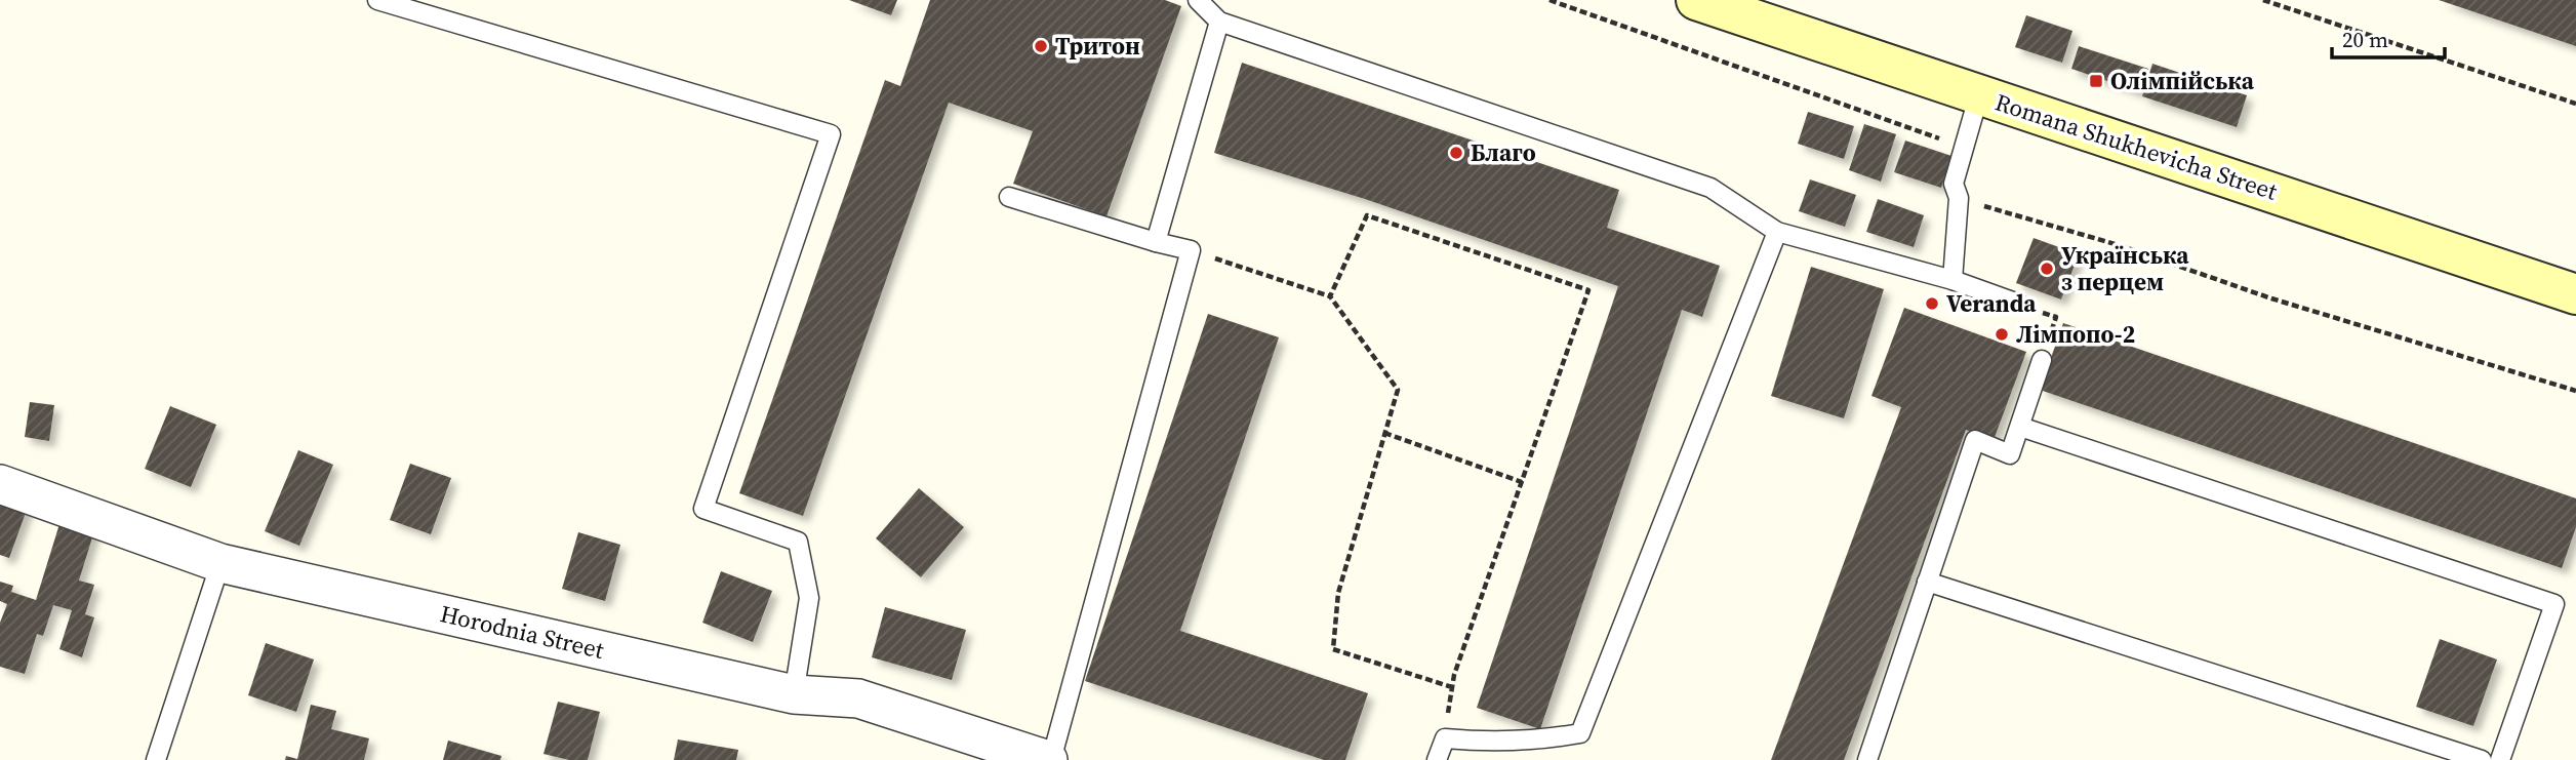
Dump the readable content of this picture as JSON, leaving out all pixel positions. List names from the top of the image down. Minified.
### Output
{"streets":{"main road":["Romana Shukhevicha Street"],"street":["Horodnia Street"]},"places":{"other":["Тритон","Благо","Українська з перцем","Veranda","Лімпопо-2"],"transit":["Олiмпiйська"]},"scale_bar":"20 m"}
